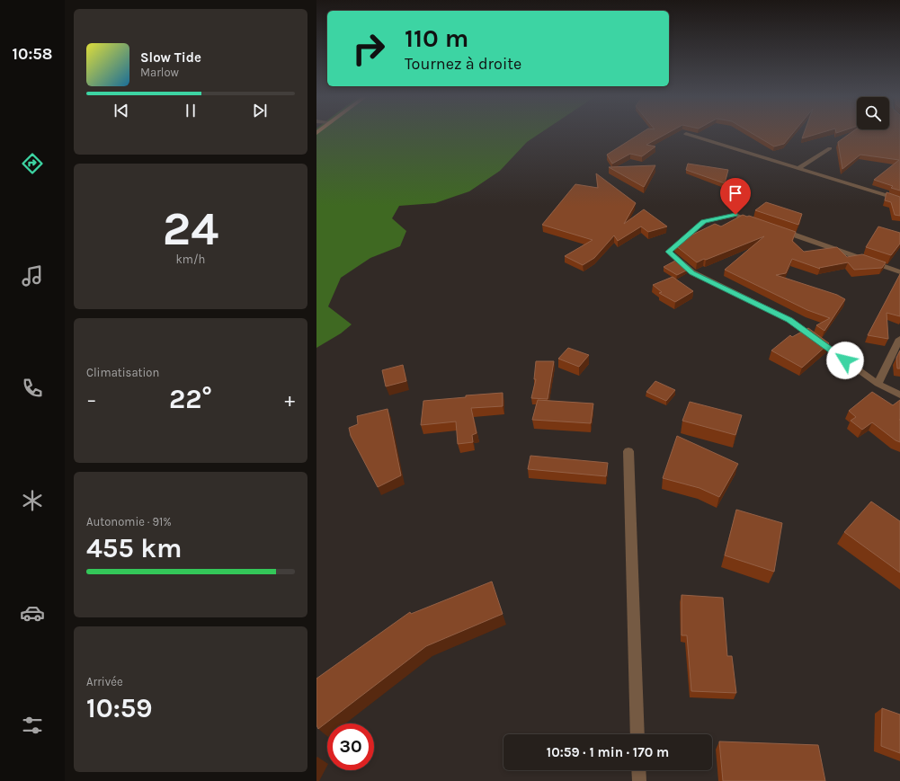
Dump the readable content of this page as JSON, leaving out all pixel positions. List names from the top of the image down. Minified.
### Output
{"page":{"tabs":"10:58","turn":["110 m","Tournez à droite"],"song":["Slow Tide","Marlow"],"tile":[["24","km/h"],"Climatisation",["Autonomie · 91%","455 km"],["Arrivée","10:59"]],"heat":["−","22°","+"],"limit":"30","trip":"10:59 · 1 min · 170 m"}}
